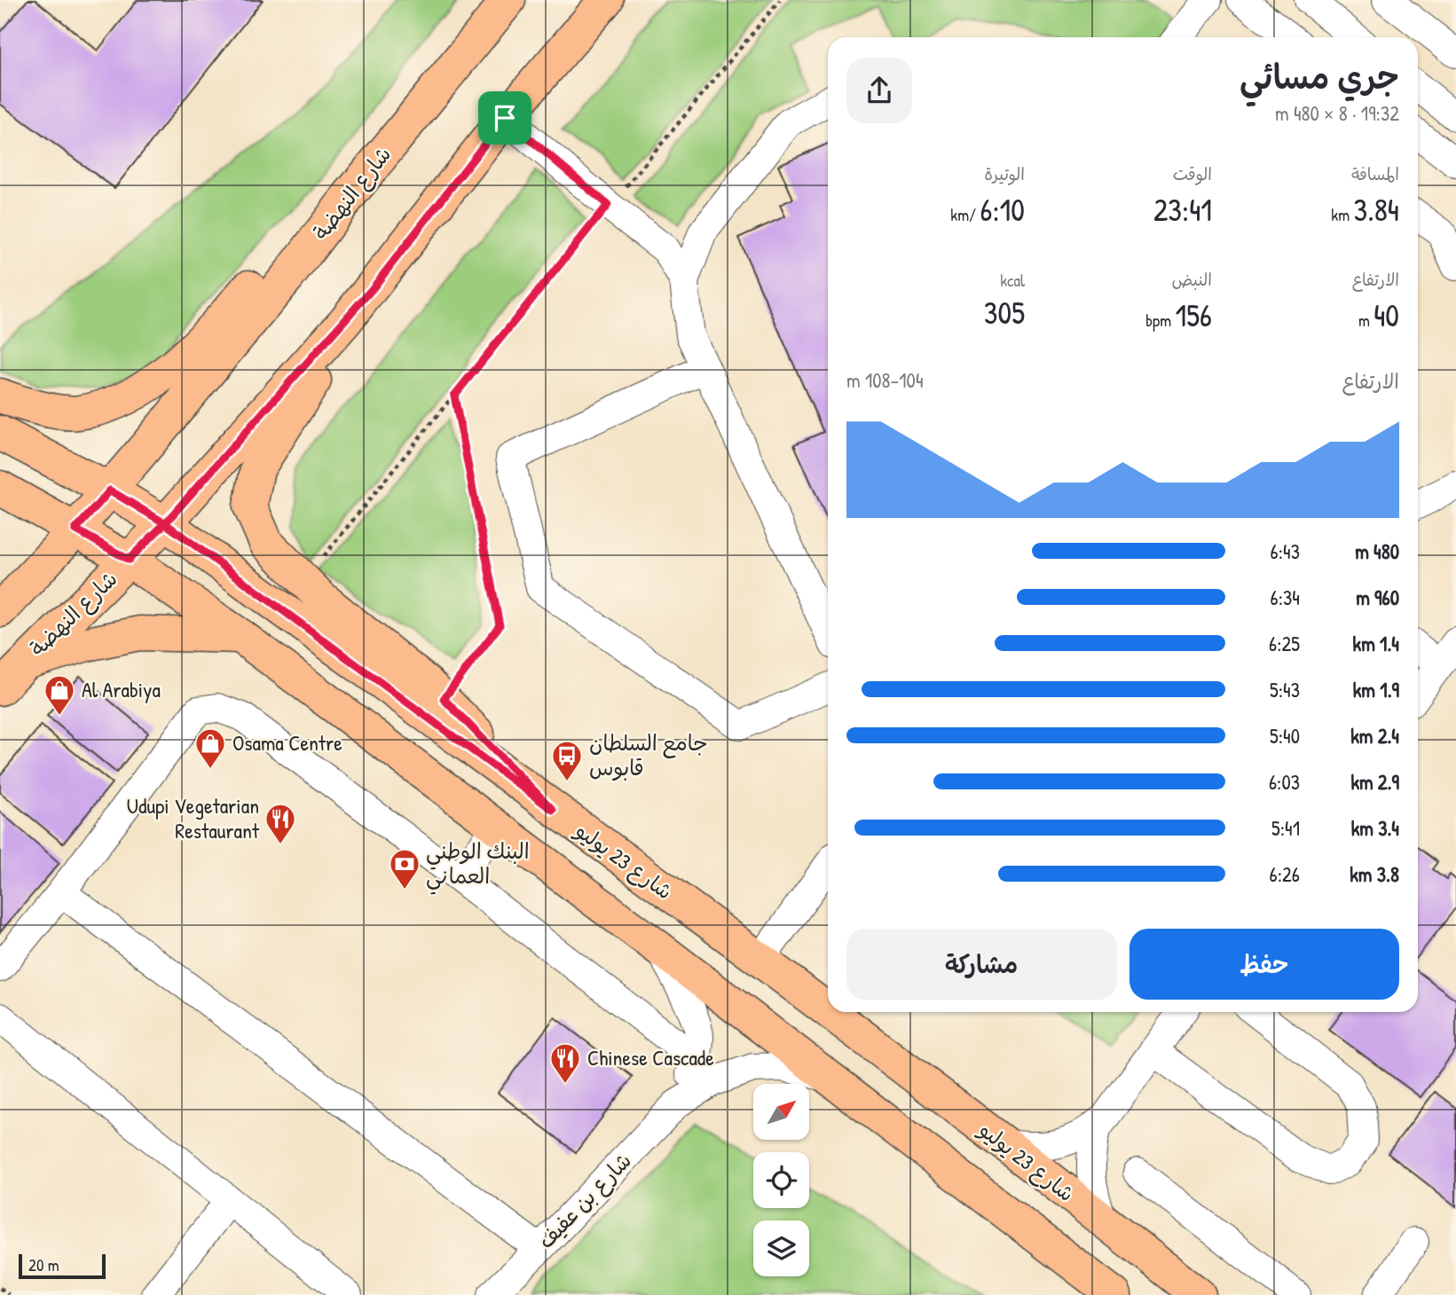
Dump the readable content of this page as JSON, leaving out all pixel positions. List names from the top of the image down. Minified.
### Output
{"streets":{"main road":["شارع النهضة","شارع 23 يوليو"],"street":["شارع بن عفيف"]},"crossings":[["شارع النهضة","شارع 23 يوليو"]],"places":{"shop":["Al Arabiya","Osama Centre"],"bus stop":["جامع السلطان قابوس"],"restaurant":["Udupi Vegetarian Restaurant","Chinese Cascade"],"bank":["البنك الوطني العماني"]},"scale_bar":"20 m","north":"top right","page":{"heading":["جري مسائي","19:32 · 8 × 480 m"],"stats":[["المسافة","3.84 km"],["الوقت","23:41"],["الوتيرة","6:10 /km"],["الارتفاع","40 m"],["النبض","156 bpm"],["kcal","305"]],"chart":["الارتفاع","104–108 m"],"list":[{"name":"480 m","note":"6:43"},{"name":"960 m","note":"6:34"},{"name":"1.4 km","note":"6:25"},{"name":"1.9 km","note":"5:43"},{"name":"2.4 km","note":"5:40"},{"name":"2.9 km","note":"6:03"},{"name":"3.4 km","note":"5:41"},{"name":"3.8 km","note":"6:26"}],"buttons":["حفظ","مشاركة"],"scale":"20 m"}}
